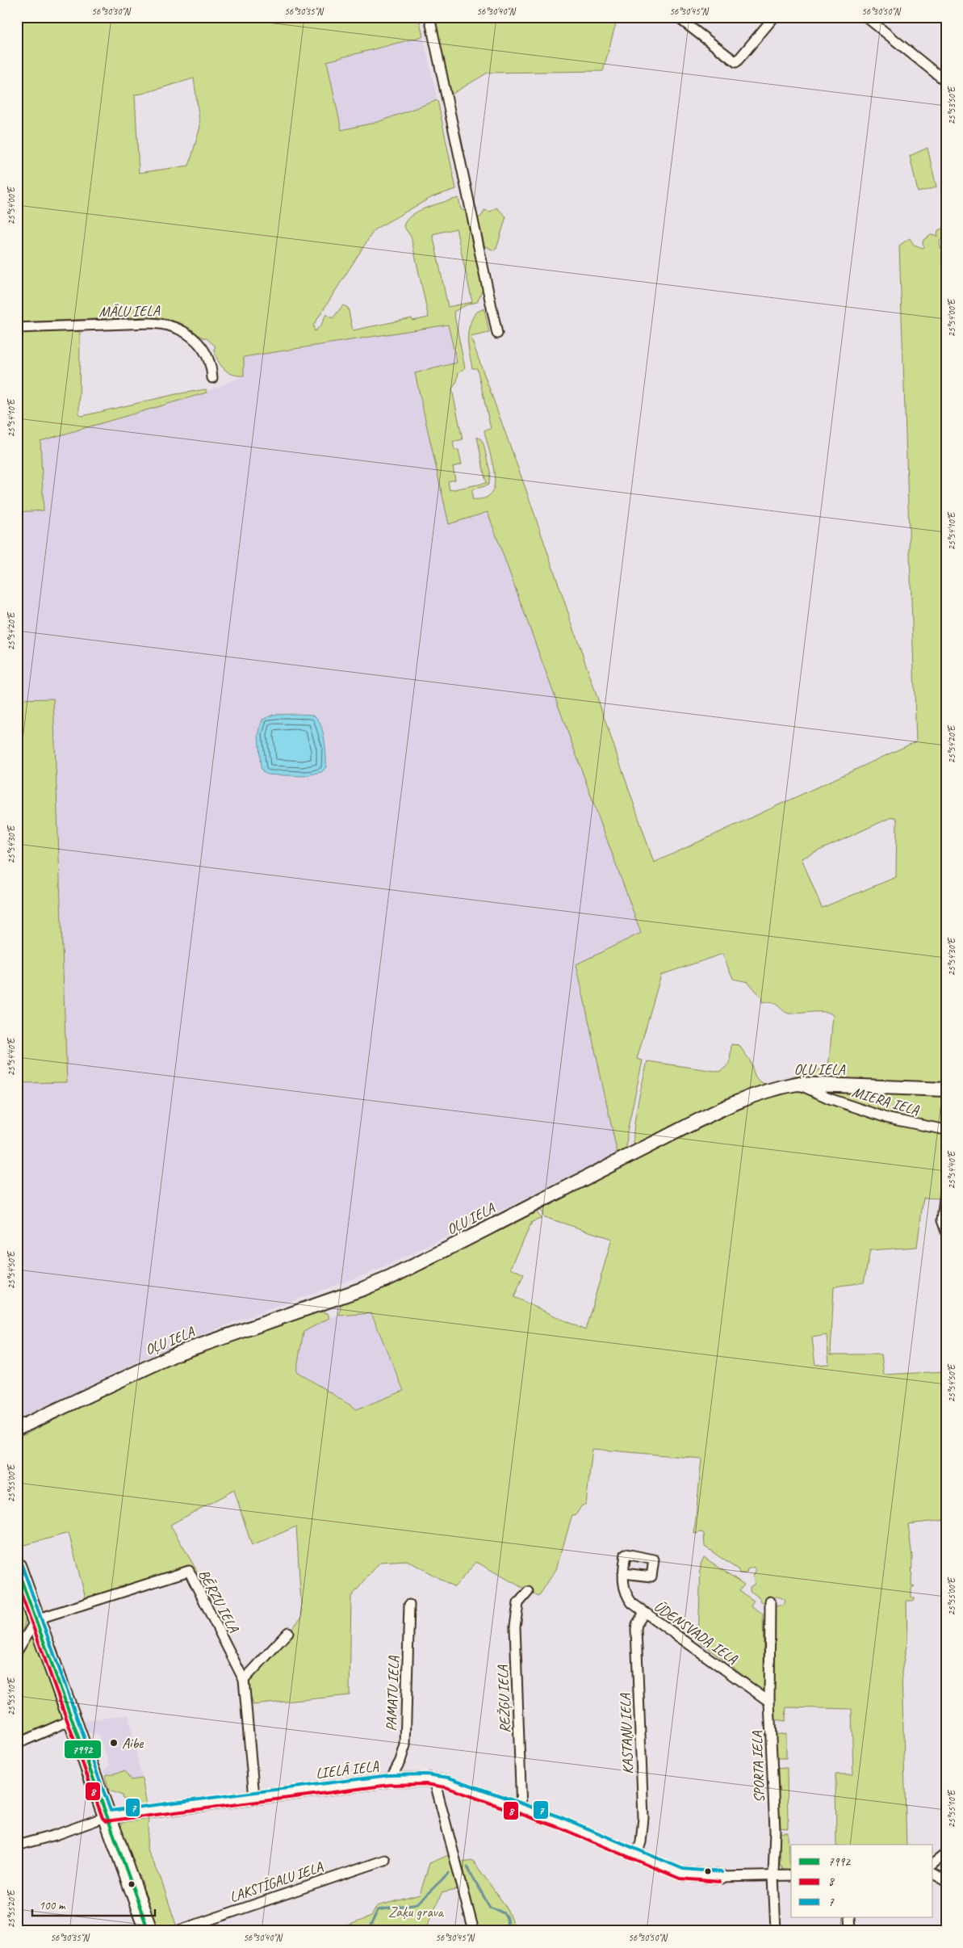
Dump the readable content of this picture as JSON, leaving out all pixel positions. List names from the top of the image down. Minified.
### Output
{"streets":{"street":["MĀLU IELA","OĻU IELA","MIERA IELA","BĒRZU IELA","ŪDENSVADA IELA","PAMATU IELA","REŽĢU IELA","KASTAŅU IELA","SPORTA IELA","LIELĀ IELA","LAKSTĪGALU IELA"]},"crossings":[["OĻU IELA","MIERA IELA"],["BĒRZU IELA","LIELĀ IELA"],["ŪDENSVADA IELA","KASTAŅU IELA"],["ŪDENSVADA IELA","SPORTA IELA"],["PAMATU IELA","LIELĀ IELA"],["REŽĢU IELA","LIELĀ IELA"],["KASTAŅU IELA","LIELĀ IELA"],["SPORTA IELA","LIELĀ IELA"]],"parks":["Zaķu grava"],"places":["Aibe"],"lines":["transit line 7","transit line 7992","transit line 8"],"legend":["7992","8","7"],"scale_bar":"100 m","coordinates":["56°30'30\"N","56°30'35\"N","56°30'40\"N","56°30'45\"N","56°30'50\"N","25°53'50\"E","25°54'00\"E","25°54'10\"E","25°54'20\"E","25°54'30\"E","25°54'40\"E","25°54'50\"E","25°55'00\"E","25°55'10\"E","25°55'20\"E"]}
